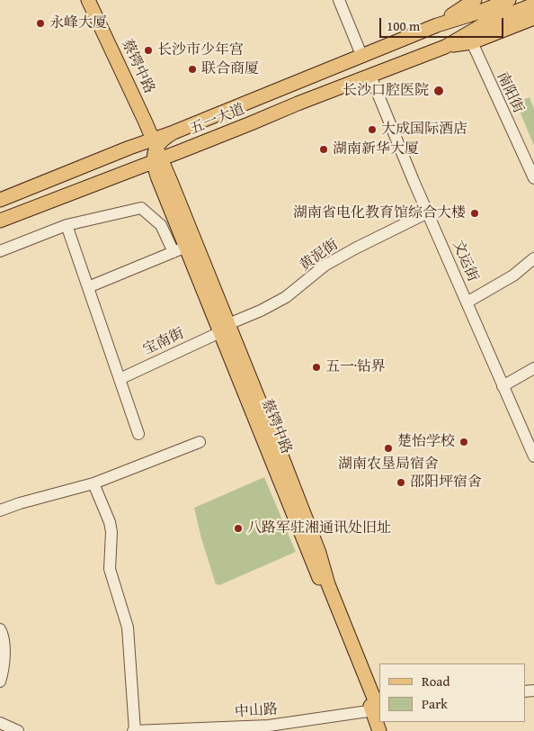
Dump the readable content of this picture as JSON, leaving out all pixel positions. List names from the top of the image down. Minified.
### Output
{"streets":{"main road":["蔡锷中路","五一大道"],"street":["南阳街","黄泥街","文运街","宝南街","中山路"]},"crossings":[["蔡锷中路","五一大道"],["蔡锷中路","黄泥街"],["蔡锷中路","宝南街"],["蔡锷中路","中山路"],["南阳街","五一大道"],["五一大道","文运街"],["黄泥街","文运街"],["黄泥街","宝南街"]],"places":["永峰大厦","长沙市少年宫","联合商厦","长沙口腔医院","大成国际酒店","湖南新华大厦","湖南省电化教育馆综合大楼","五一·钻界","楚怡学校","湖南农垦局宿舍","邵阳坪宿舍","八路军驻湘通讯处旧址"],"legend":["Road","Park"],"scale_bar":"100 m"}
